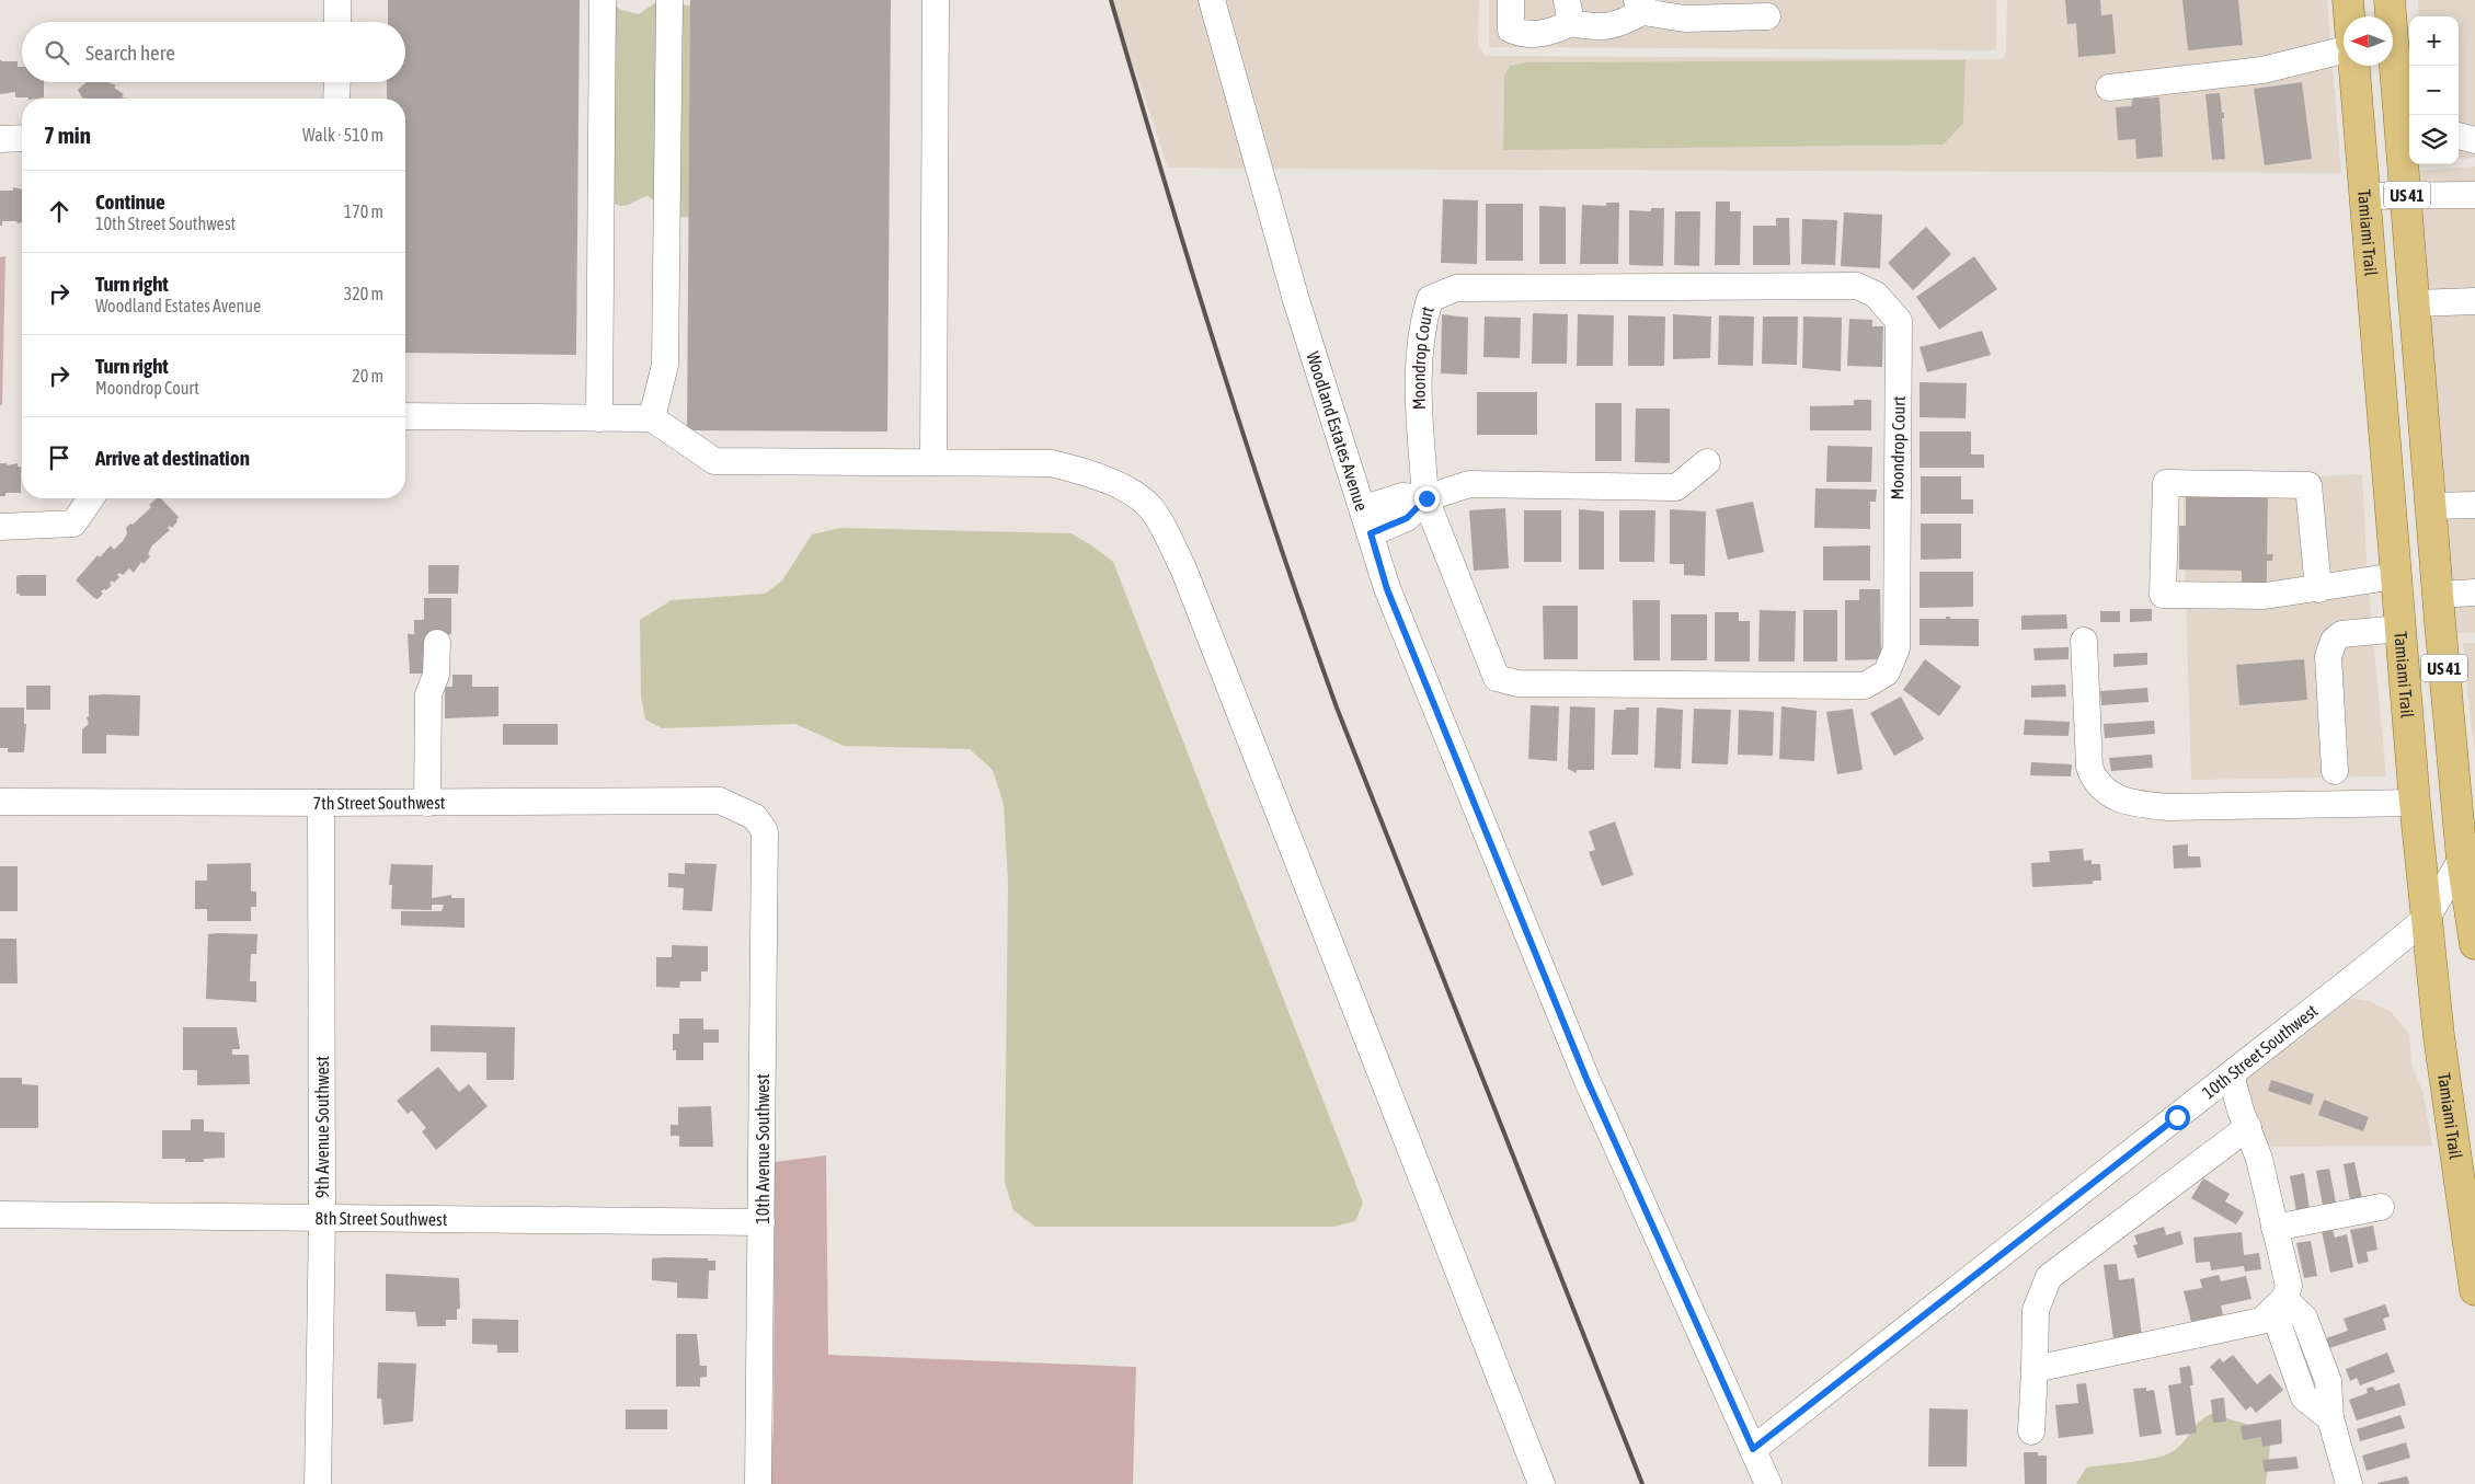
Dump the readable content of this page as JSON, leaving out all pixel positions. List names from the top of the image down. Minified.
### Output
{"streets":{"main road":["US 41","Tamiami Trail"],"street":["Moondrop Court","Woodland Estates Avenue","7th Street Southwest","10th Street Southwest","9th Avenue Southwest","10th Avenue Southwest","8th Street Southwest"]},"crossings":[["US 41","10th Street Southwest"],["Tamiami Trail","10th Street Southwest"],["Woodland Estates Avenue","10th Street Southwest"],["7th Street Southwest","9th Avenue Southwest"],["7th Street Southwest","10th Avenue Southwest"],["9th Avenue Southwest","8th Street Southwest"],["10th Avenue Southwest","8th Street Southwest"]],"north":"left","page":{"map_buttons":["+","−"],"search":"Search here","heading":["7 min","Walk · 510 m"],"list":[["Continue","10th Street Southwest","170 m"],["Turn right","Woodland Estates Avenue","320 m"],["Turn right","Moondrop Court","20 m"],"Arrive at destination"]}}
